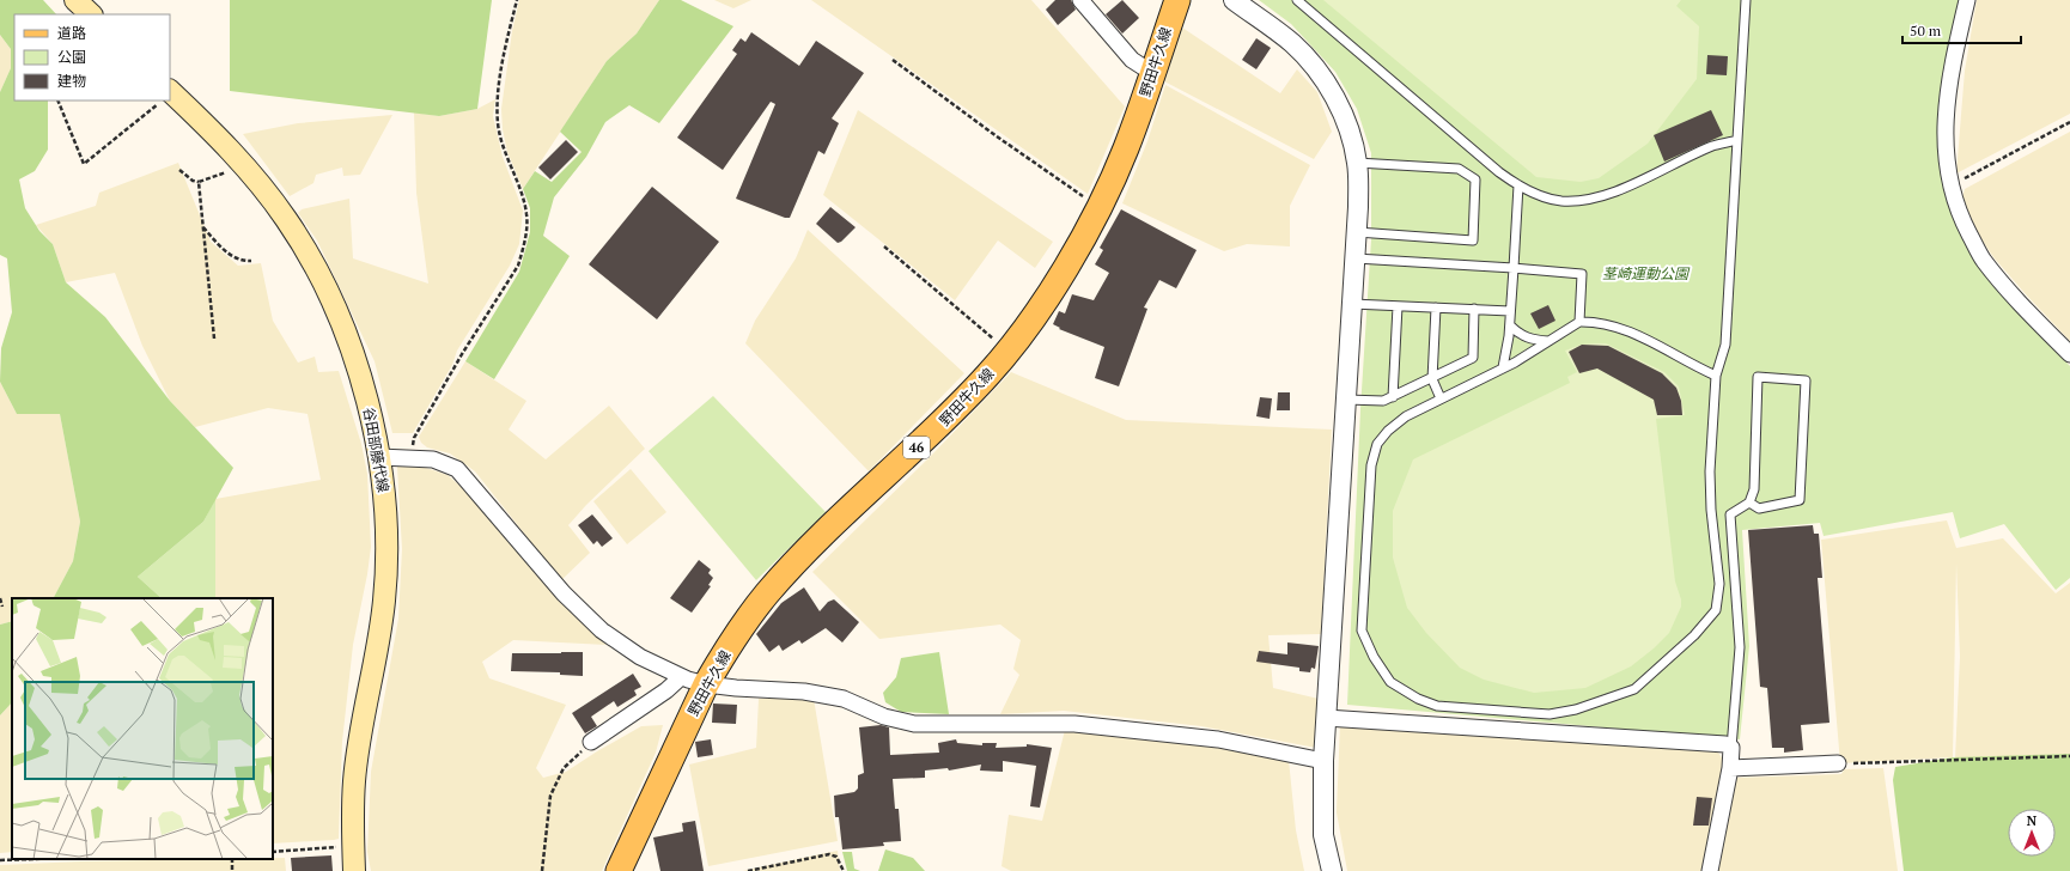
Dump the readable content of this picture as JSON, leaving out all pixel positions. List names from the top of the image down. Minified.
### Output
{"streets":{"main road":["野田牛久線","46","谷田部藤代線"]},"parks":["茎崎運動公園"],"legend":["道路","公園","建物"],"scale_bar":"50 m","north":"top"}
